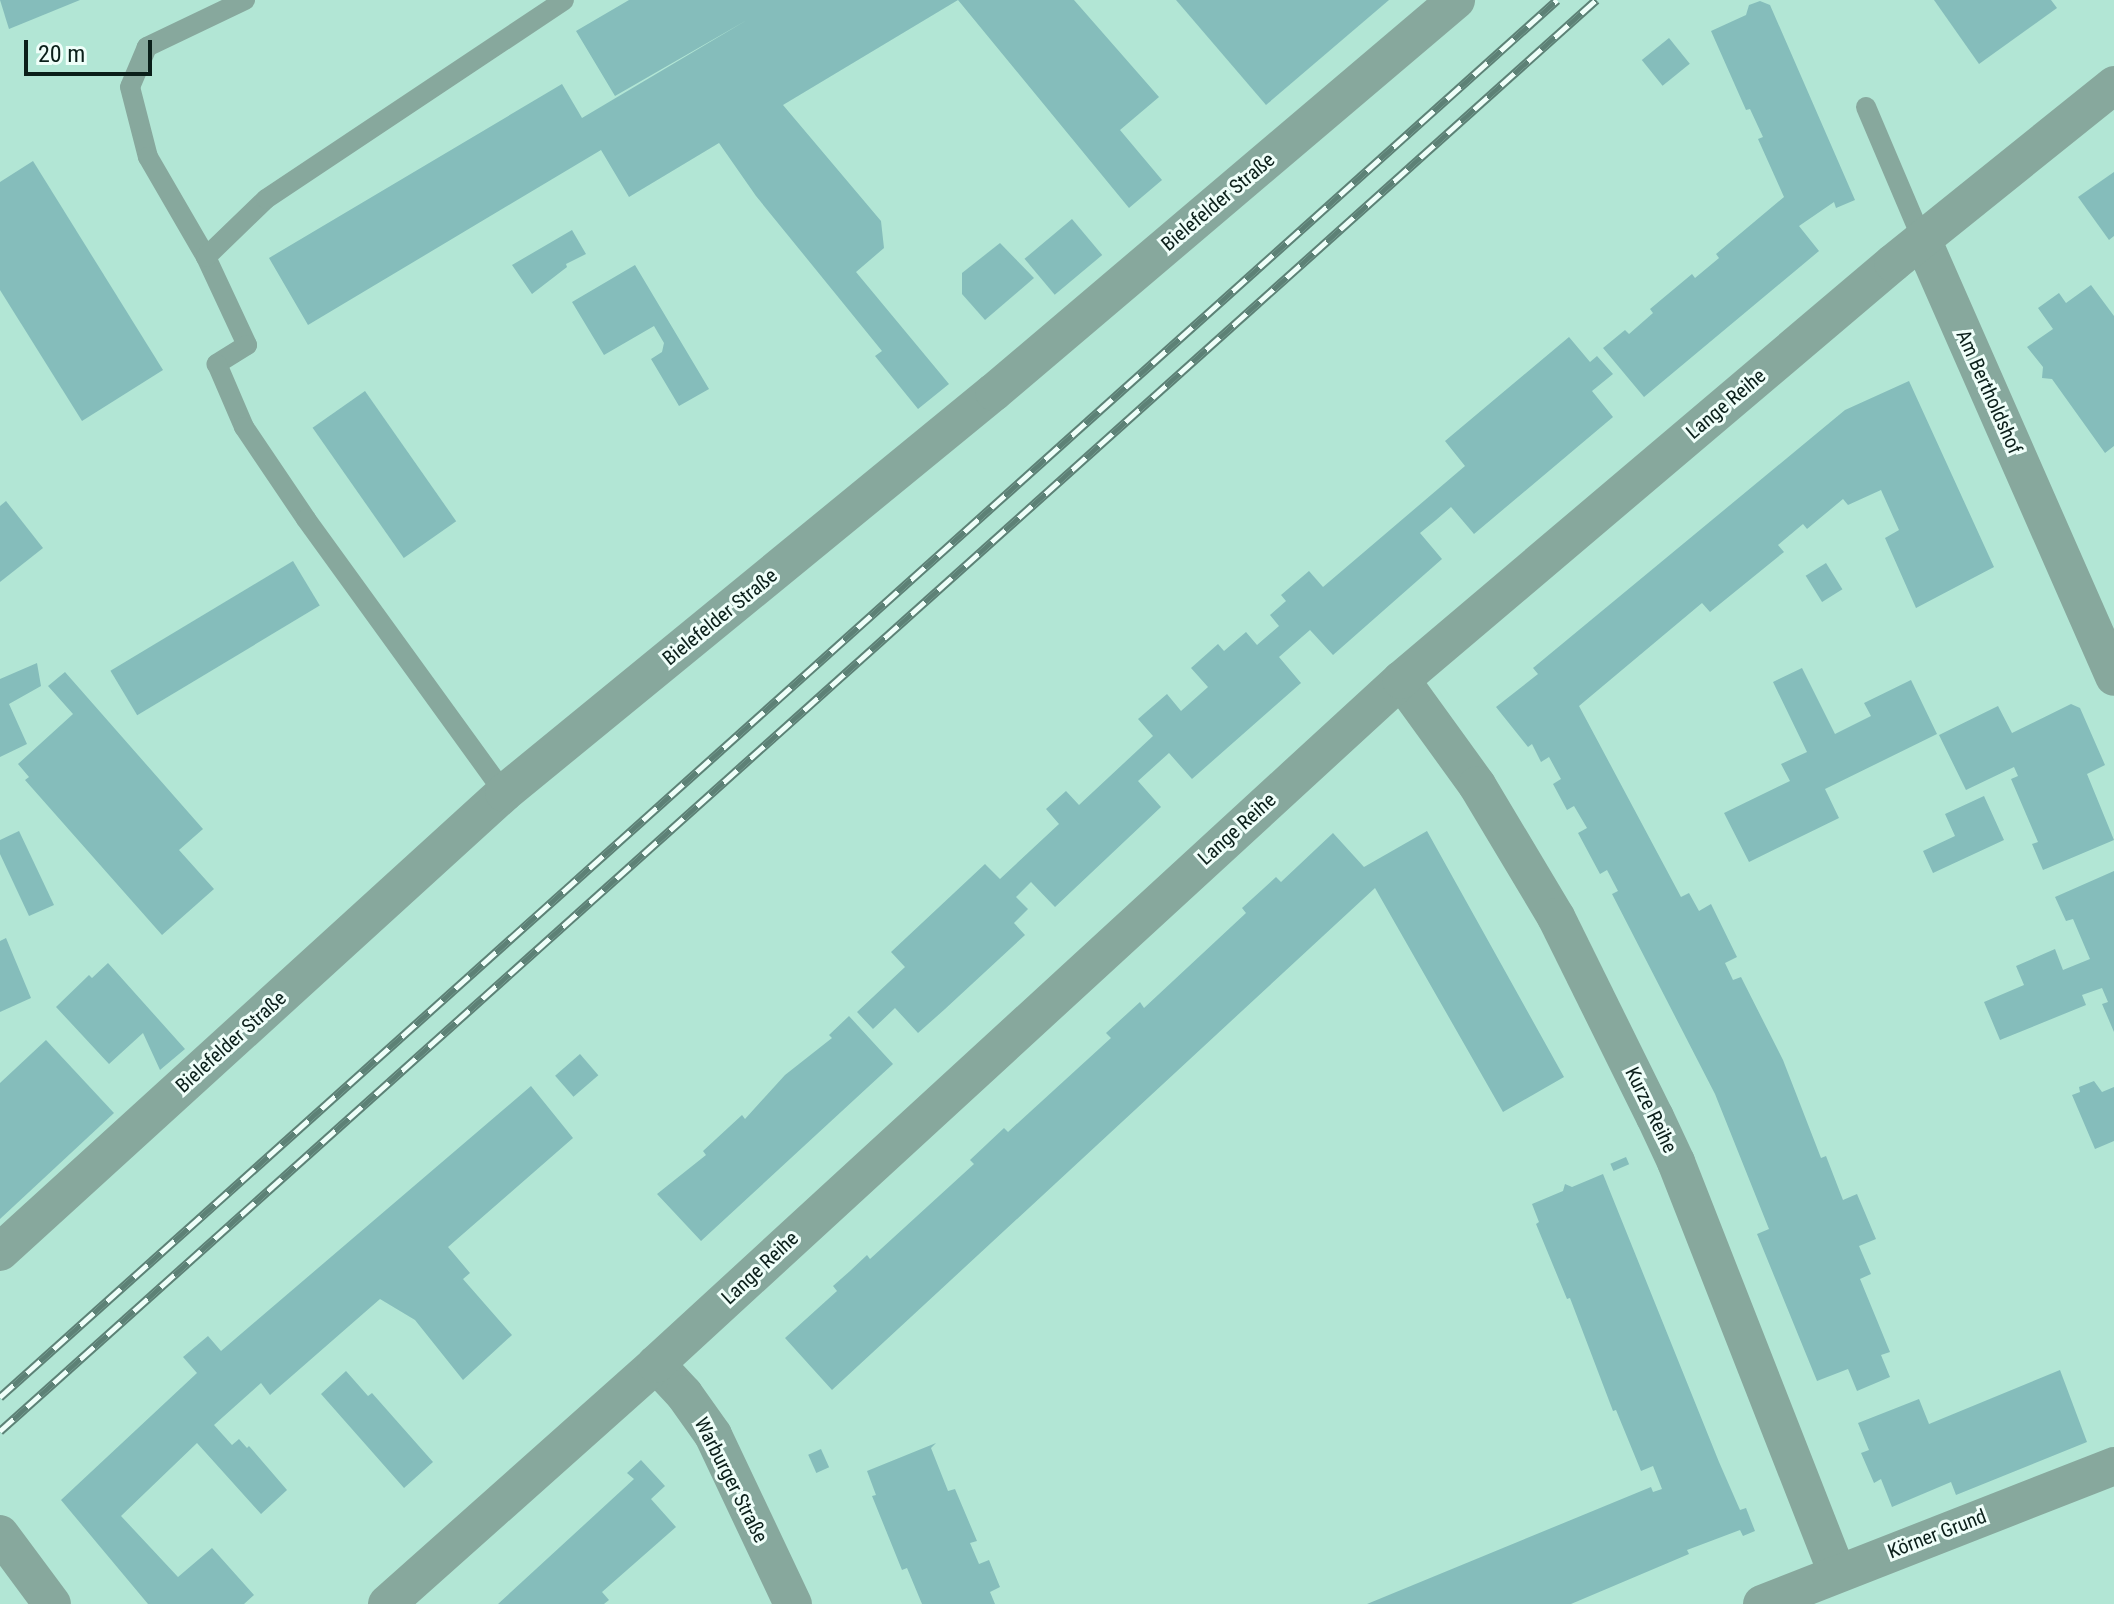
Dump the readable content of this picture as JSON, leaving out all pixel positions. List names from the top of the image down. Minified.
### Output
{"streets":{"street":["Bielefelder Straße","Am Bertholdshof","Lange Reihe","Kurze Reihe","Warburger Straße","Körner Grund"]},"crossings":[["Am Bertholdshof","Lange Reihe"],["Lange Reihe","Kurze Reihe"],["Lange Reihe","Warburger Straße"],["Kurze Reihe","Körner Grund"]],"scale_bar":"20 m"}
